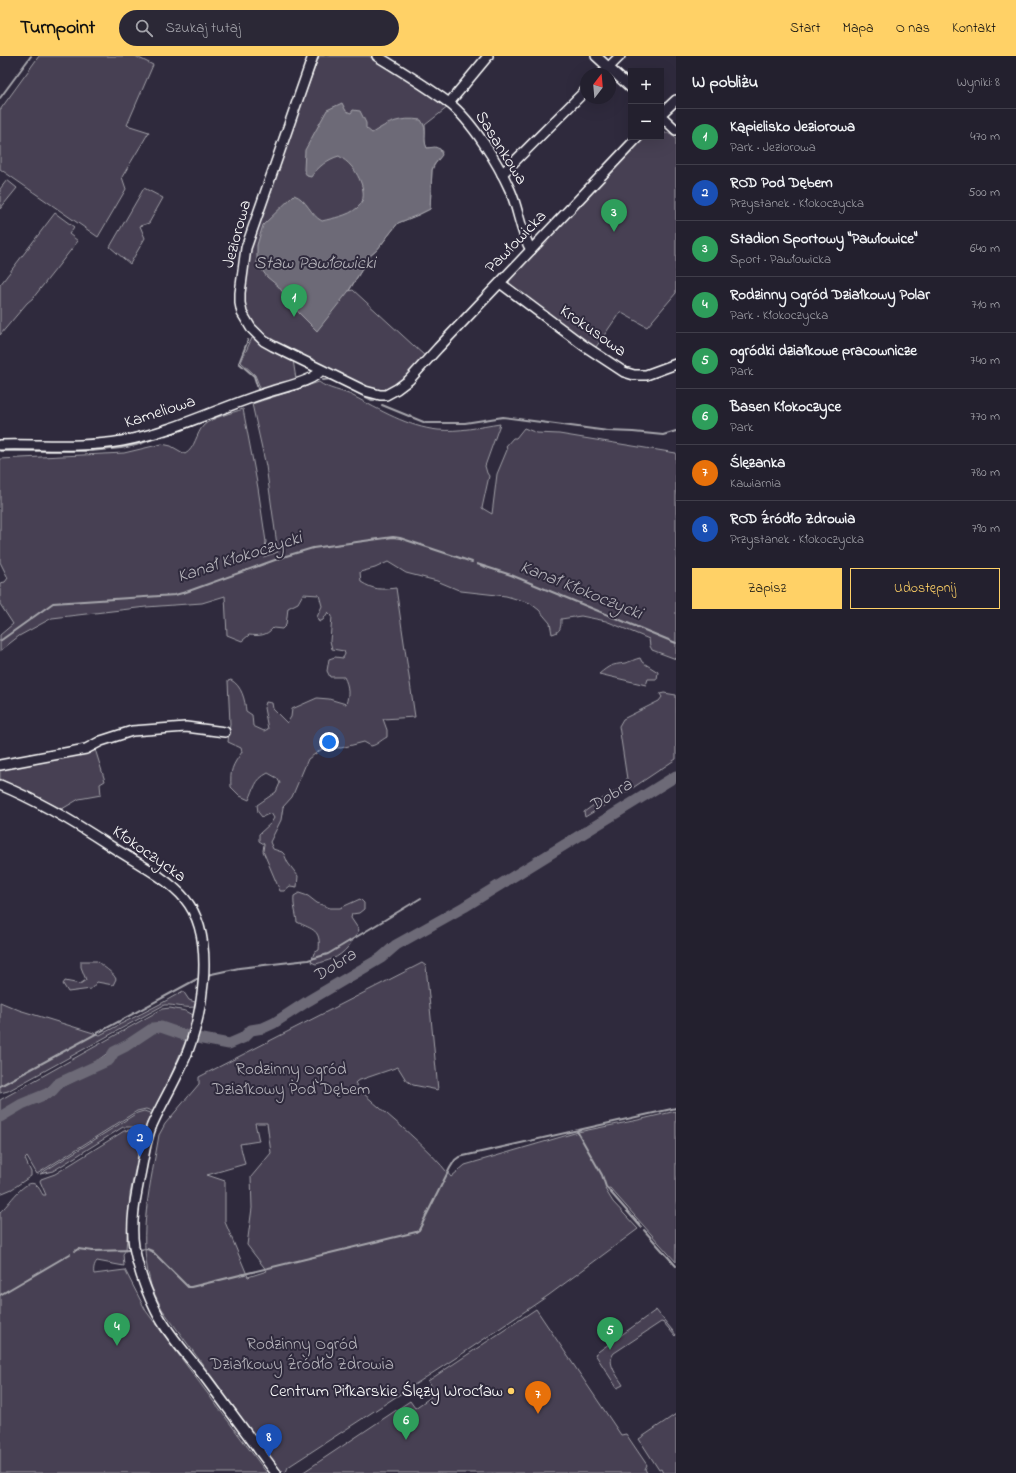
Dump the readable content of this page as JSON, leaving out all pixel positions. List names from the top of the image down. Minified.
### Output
{"streets":{"street":["Sasankowa","Jeziorowa","Pawłowicka","Krokusowa","Kameliowa","Kłokoczycka"]},"crossings":[["Sasankowa","Pawłowicka"],["Jeziorowa","Pawłowicka"],["Jeziorowa","Kameliowa"],["Pawłowicka","Krokusowa"]],"water":["Staw Pawłowicki","Kanał Kłokoczycki","Dobra"],"parks":["Rodzinny Ogród Działkowy Pod Dębem","Rodzinny Ogród Działkowy Źródło Zdrowia"],"places":["Centrum Piłkarskie Ślęzy Wrocław"],"north":"top","page":{"header":"Turnpoint","search":"Szukaj tutaj","nav":["Start","Mapa","O nas","Kontakt"],"heading":["W pobliżu","Wyniki: 8"],"map_buttons":["+","−"],"list":[{"mark":"1","name":"Kąpielisko Jeziorowa","note":"Park · Jeziorowa","value":"470 m"},{"mark":"2","name":"ROD Pod Dębem","note":"Przystanek · Kłokoczycka","value":"500 m"},{"mark":"3","name":"Stadion Sportowy \"Pawłowice\"","note":"Sport · Pawłowicka","value":"640 m"},{"mark":"4","name":"Rodzinny Ogród Działkowy Polar","note":"Park · Kłokoczycka","value":"710 m"},{"mark":"5","name":"ogródki działkowe pracownicze","note":"Park","value":"740 m"},{"mark":"6","name":"Basen Kłokoczyce","note":"Park","value":"770 m"},{"mark":"7","name":"Ślęzanka","note":"Kawiarnia","value":"780 m"},{"mark":"8","name":"ROD Źródło Zdrowia","note":"Przystanek · Kłokoczycka","value":"790 m"}],"pins":["3","1","2","4","5","7","6","8"],"buttons":["Zapisz","Udostępnij"]}}
